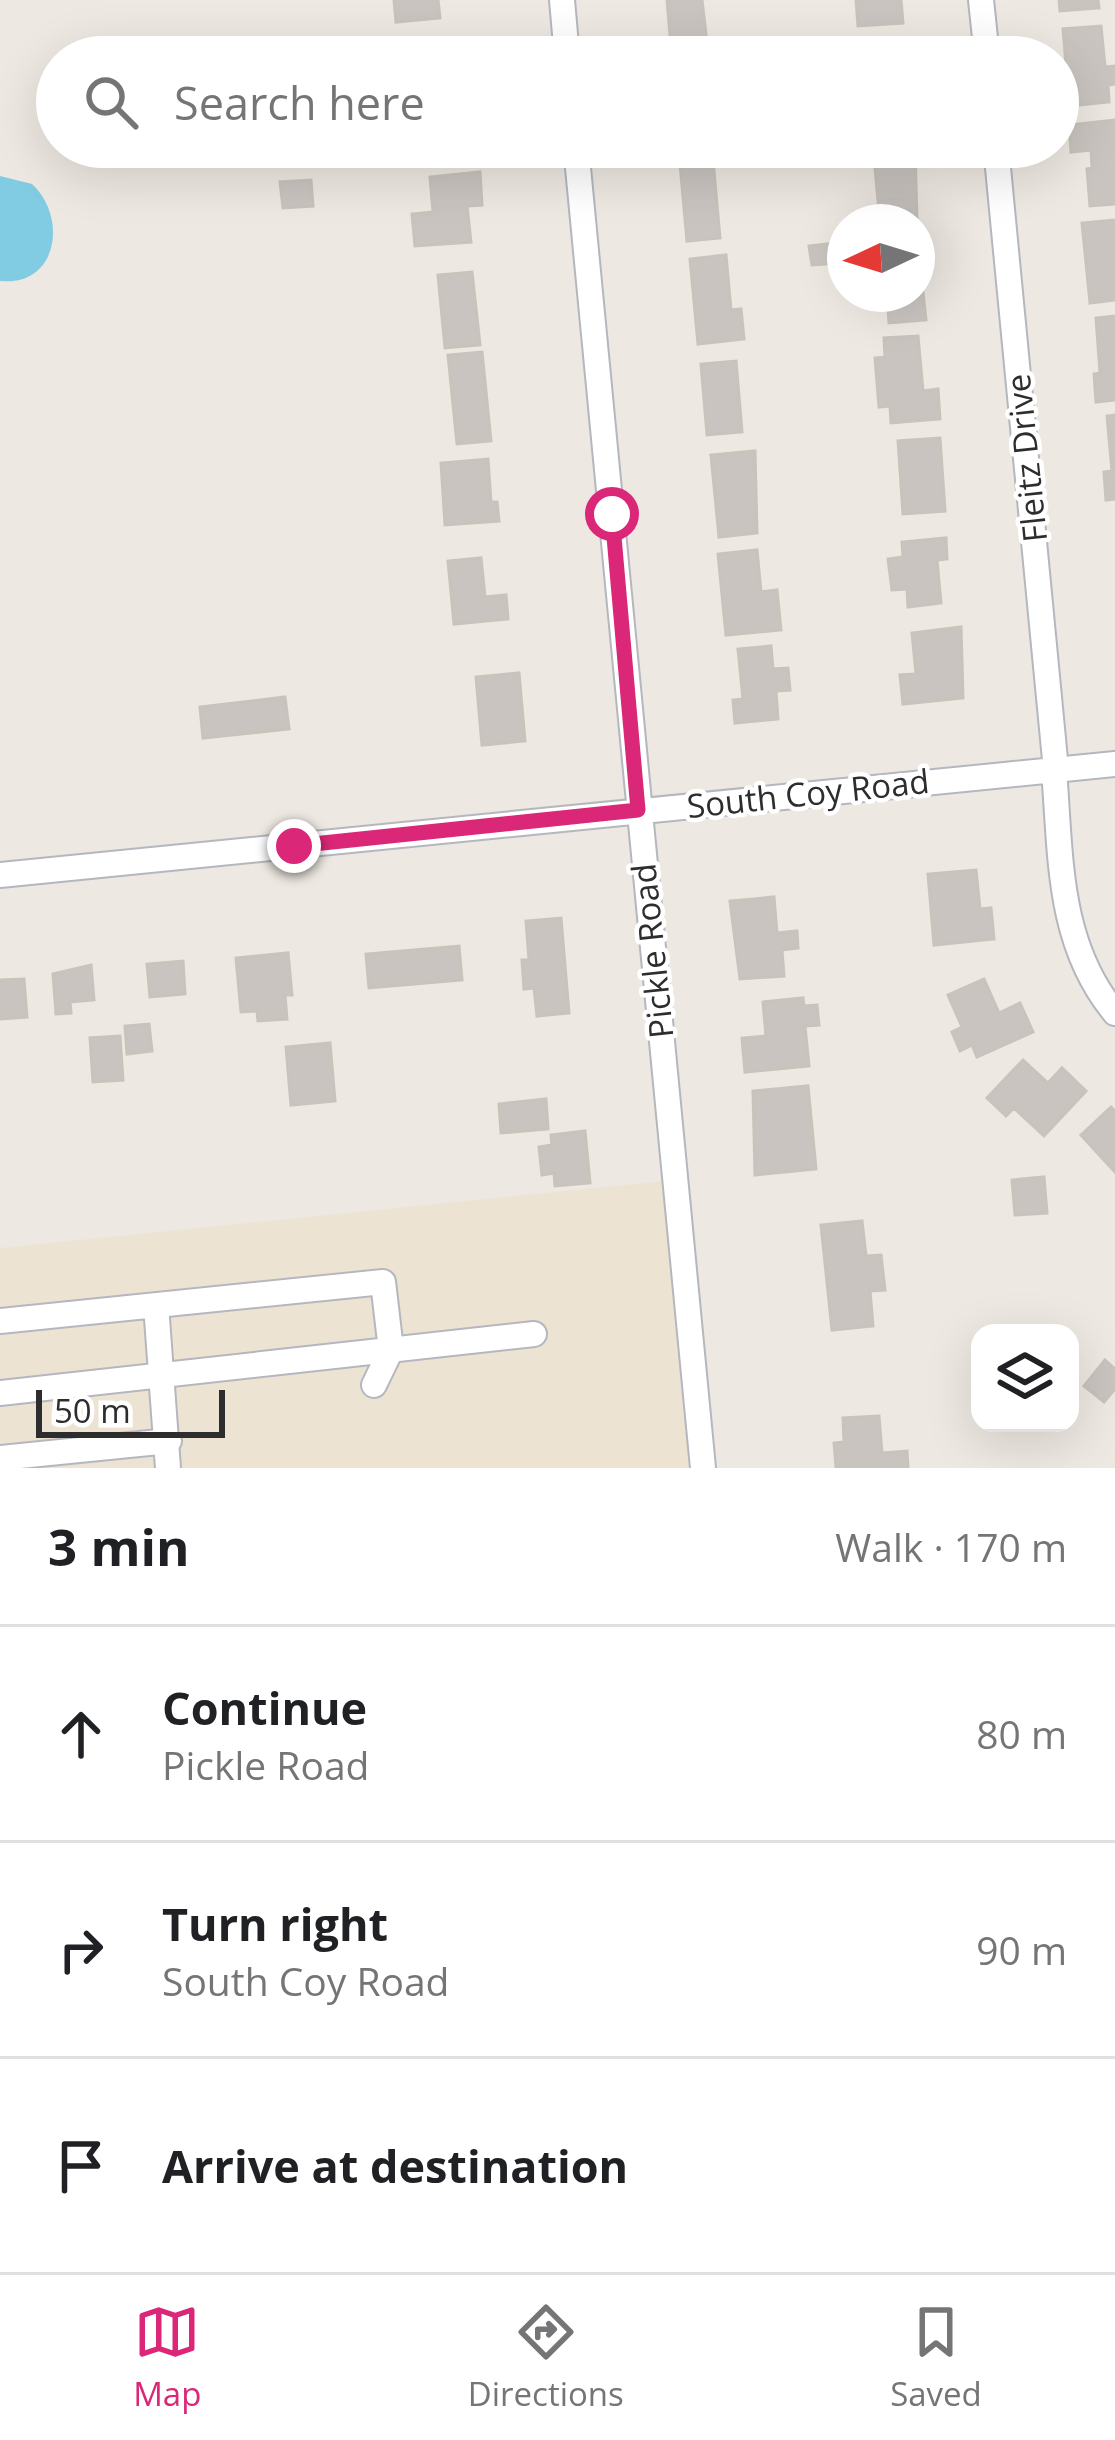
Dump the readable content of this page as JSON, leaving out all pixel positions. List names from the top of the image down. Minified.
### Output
{"streets":{"street":["Fleitz Drive","South Coy Road","Pickle Road"]},"crossings":[["Fleitz Drive","South Coy Road"],["South Coy Road","Pickle Road"]],"scale_bar":"50 m","north":"left","page":{"search":"Search here","scale":"50 m","heading":["3 min","Walk · 170 m"],"list":[["Continue","Pickle Road","80 m"],["Turn right","South Coy Road","90 m"],"Arrive at destination"],"nav":["Map","Directions","Saved"]}}
